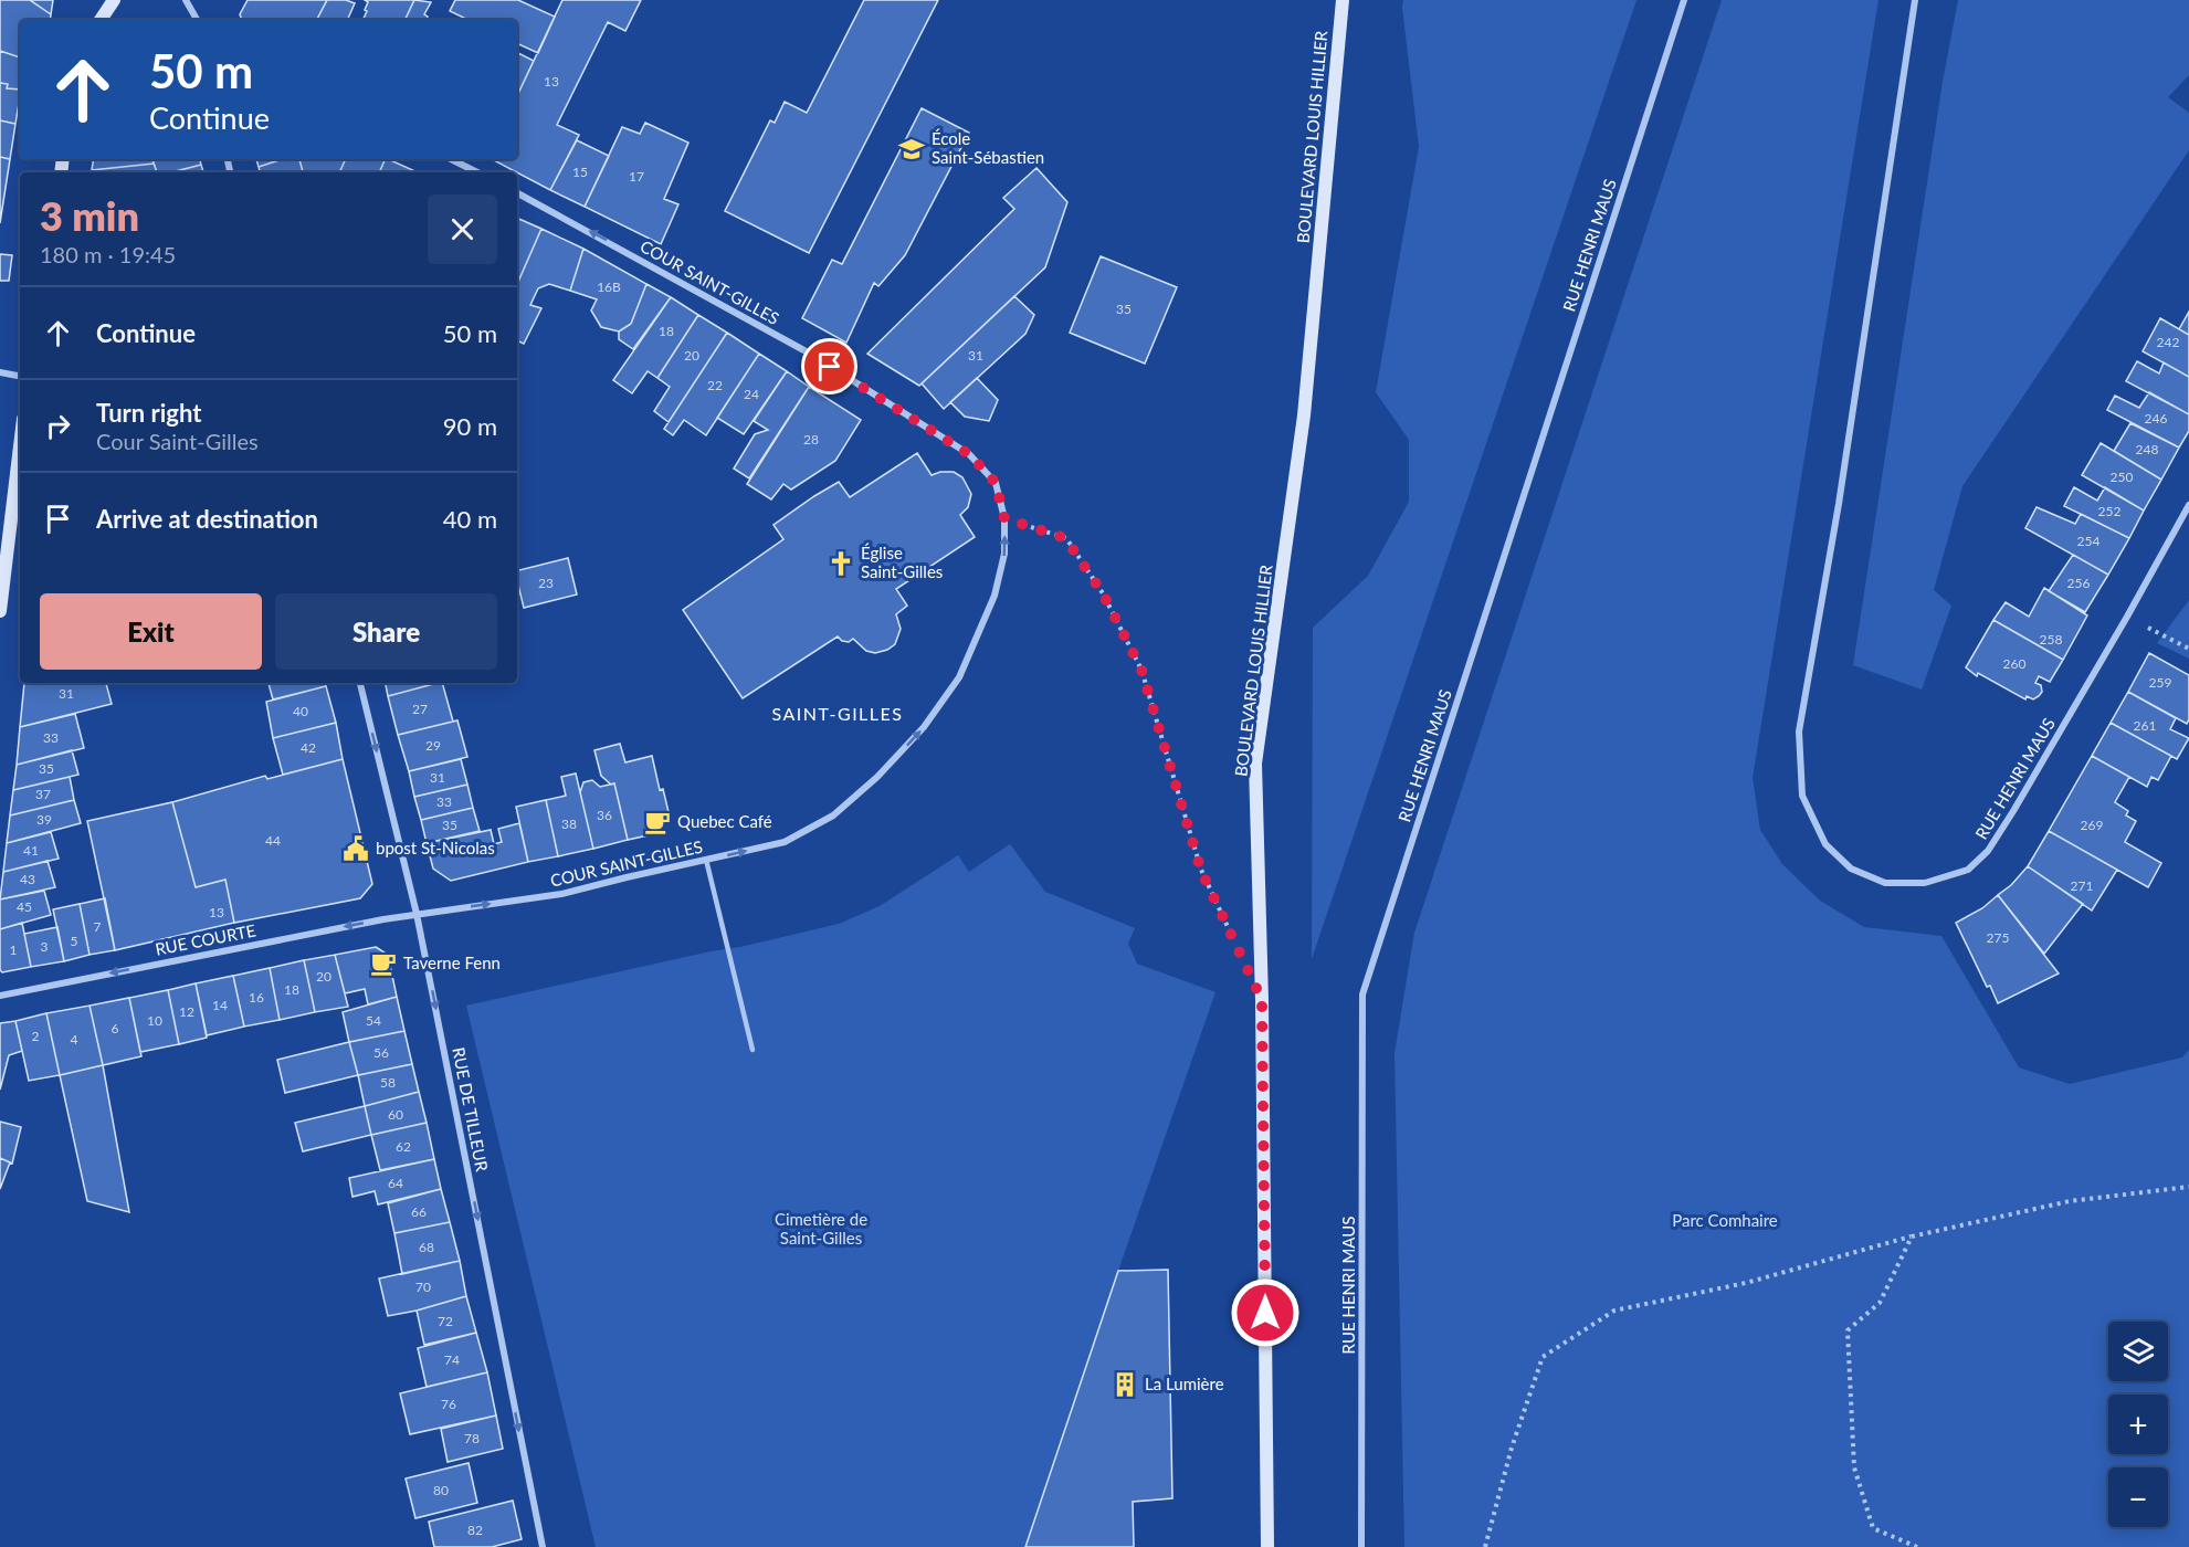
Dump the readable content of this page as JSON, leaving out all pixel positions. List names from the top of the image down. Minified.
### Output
{"streets":{"street":["BOULEVARD LOUIS HILLIER","RUE HENRI MAUS","COUR SAINT-GILLES","RUE COURTE","RUE DE TILLEUR"]},"crossings":[["COUR SAINT-GILLES","RUE COURTE"],["COUR SAINT-GILLES","RUE DE TILLEUR"],["RUE COURTE","RUE DE TILLEUR"]],"one_way":["RUE COURTE","RUE DE TILLEUR"],"districts":["SAINT-GILLES"],"parks":["Cimetière de Saint-Gilles","Parc Comhaire"],"places":{"school or university":["École Saint-Sébastien"],"church":["Église Saint-Gilles"],"cafe":["Quebec Café","Taverne Fenn"],"public building":["bpost St-Nicolas"],"building":["La Lumière"]},"house_numbers":["13","15","17","16B","35","18","242","20","31","22","24","246","28","248","250","252","254","23","256","258","260","259","31","27","40","261","33","29","42","35","31","37","33","36","39","38","35","269","44","41","43","271","45","13","7","275","5","3","1","20","18","16","14","12","10","54","6","2","4","56","58","60","62","64","66","68","70","72","74","76","78","80","82"],"page":{"turn":["50 m","Continue"],"heading":["3 min","180 m · 19:45"],"list":[{"name":"Continue","value":"50 m"},{"name":"Turn right","note":"Cour Saint-Gilles","value":"90 m"},{"name":"Arrive at destination","value":"40 m"}],"buttons":["Exit","Share"],"map_buttons":["+","−"]}}
